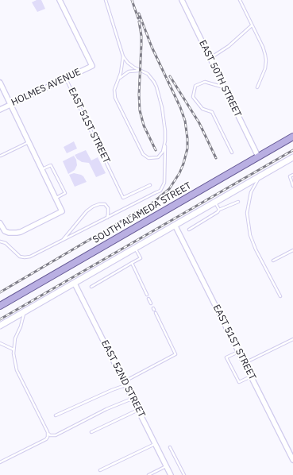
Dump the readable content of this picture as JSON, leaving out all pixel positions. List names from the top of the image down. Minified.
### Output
{"streets":{"main road":["SOUTH ALAMEDA STREET"],"street":["EAST 50TH STREET","HOLMES AVENUE","EAST 51ST STREET","EAST 52ND STREET"]},"crossings":[["EAST 50TH STREET","SOUTH ALAMEDA STREET"],["HOLMES AVENUE","EAST 51ST STREET"]]}
